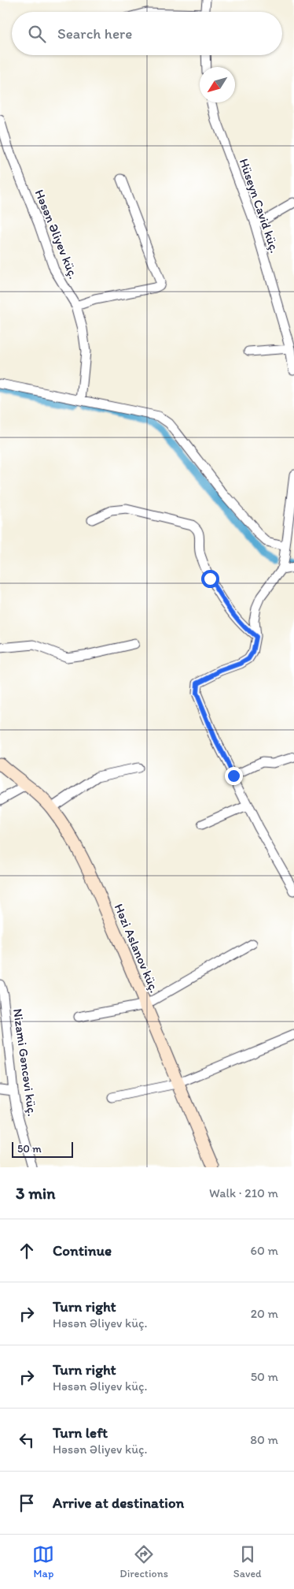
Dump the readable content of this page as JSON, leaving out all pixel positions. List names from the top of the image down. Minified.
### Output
{"streets":{"street":["Hüseyn Cavid küç.","Həsən Əliyev küç.","Həzi Aslanov küç.","Nizami Gəncəvi küç."]},"scale_bar":"50 m","north":"bottom left","page":{"search":"Search here","scale":"50 m","heading":["3 min","Walk · 210 m"],"list":[["Continue","60 m"],["Turn right","Həsən Əliyev küç.","20 m"],["Turn right","Həsən Əliyev küç.","50 m"],["Turn left","Həsən Əliyev küç.","80 m"],"Arrive at destination"],"nav":["Map","Directions","Saved"]}}
